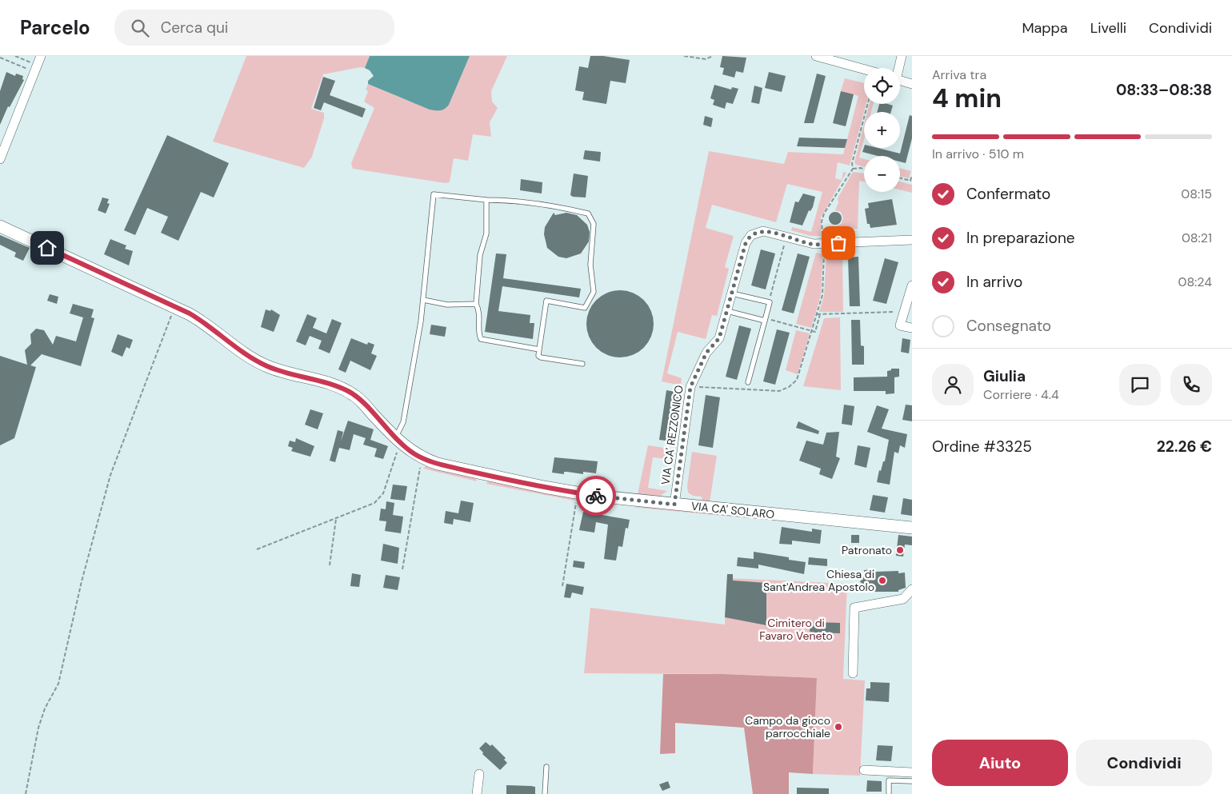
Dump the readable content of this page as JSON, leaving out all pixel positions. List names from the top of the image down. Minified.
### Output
{"streets":{"street":["VIA CA' REZZONICO","VIA CA' SOLARO"]},"crossings":[["VIA CA' REZZONICO","VIA CA' SOLARO"]],"parks":["Cimitero di Favaro Veneto"],"places":["Patronato","Chiesa di Sant'Andrea Apostolo","Campo da gioco parrocchiale"],"page":{"header":"Parcelo","search":"Cerca qui","nav":["Mappa","Livelli","Condividi"],"heading":["4 min","Arriva tra","08:33–08:38"],"panel":["Giulia","Corriere · 4.4","Ordine #3325","22.26 €"],"map_buttons":["+","−"],"bar":"In arrivo · 510 m","list":[["Confermato","08:15"],["In preparazione","08:21"],["In arrivo","08:24"],"Consegnato"],"buttons":["Aiuto","Condividi"]}}
